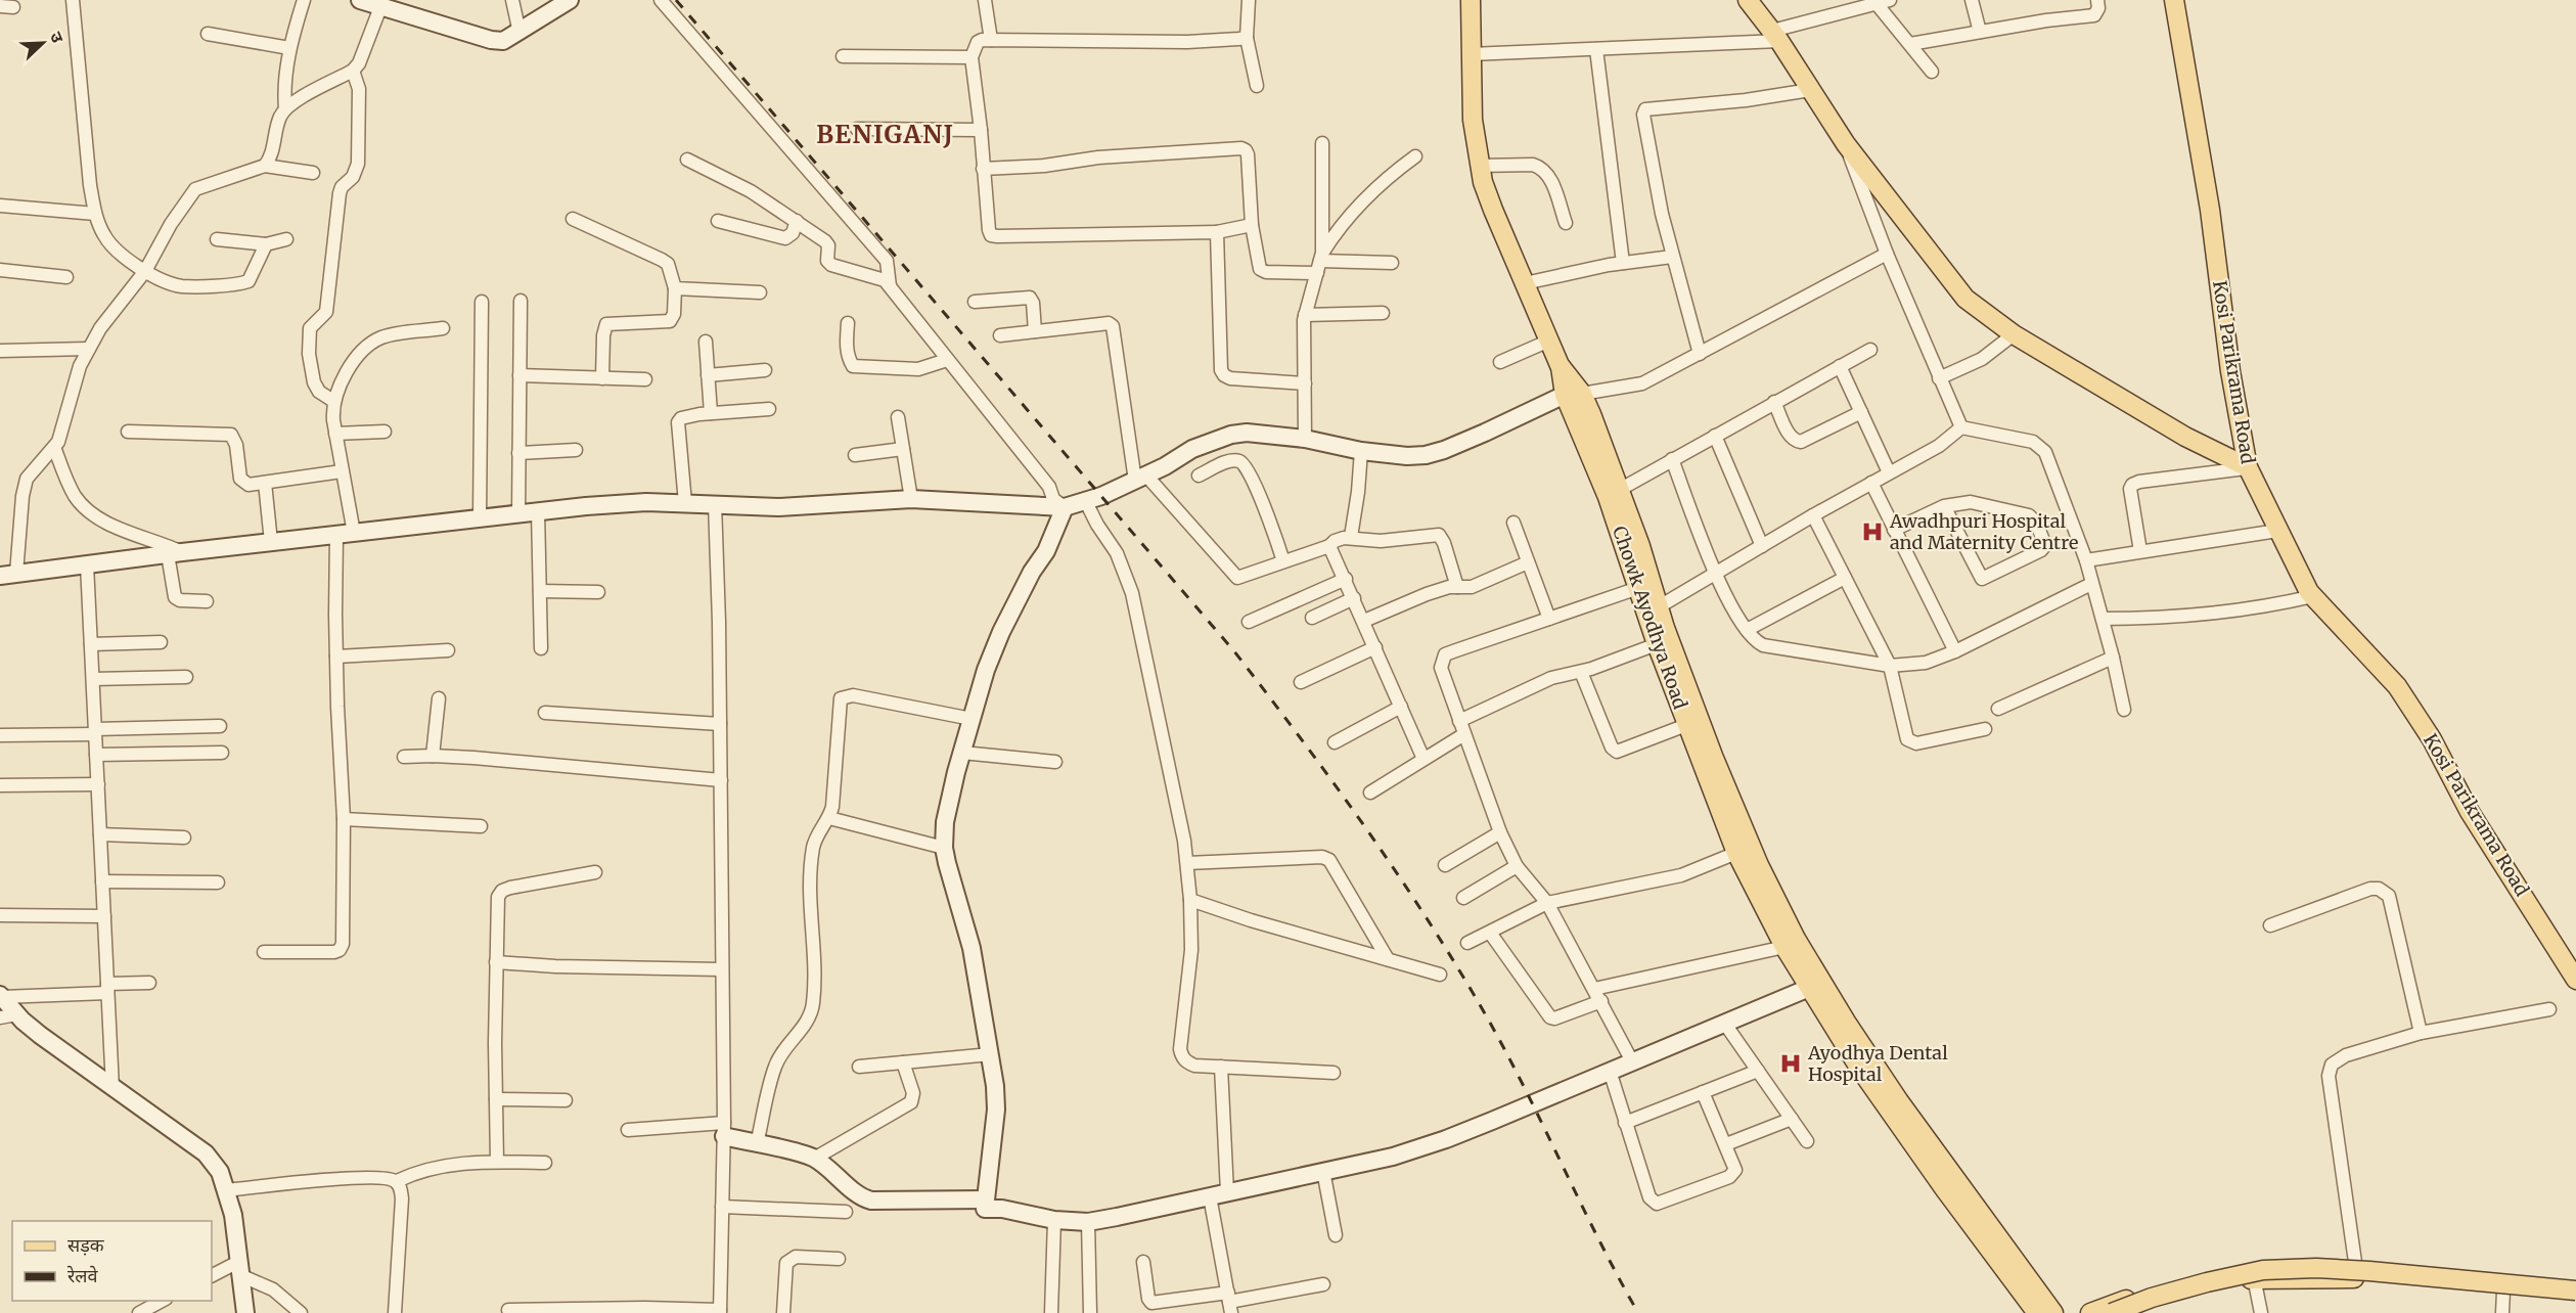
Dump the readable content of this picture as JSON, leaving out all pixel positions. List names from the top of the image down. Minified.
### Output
{"streets":{"main road":["Kosi Parikrama Road","Chowk Ayodhya Road"]},"districts":["BENIGANJ"],"places":{"hospital":["Awadhpuri Hospital and Maternity Centre","Ayodhya Dental Hospital"]},"legend":["सड़क","रेलवे"],"north":"top right"}
